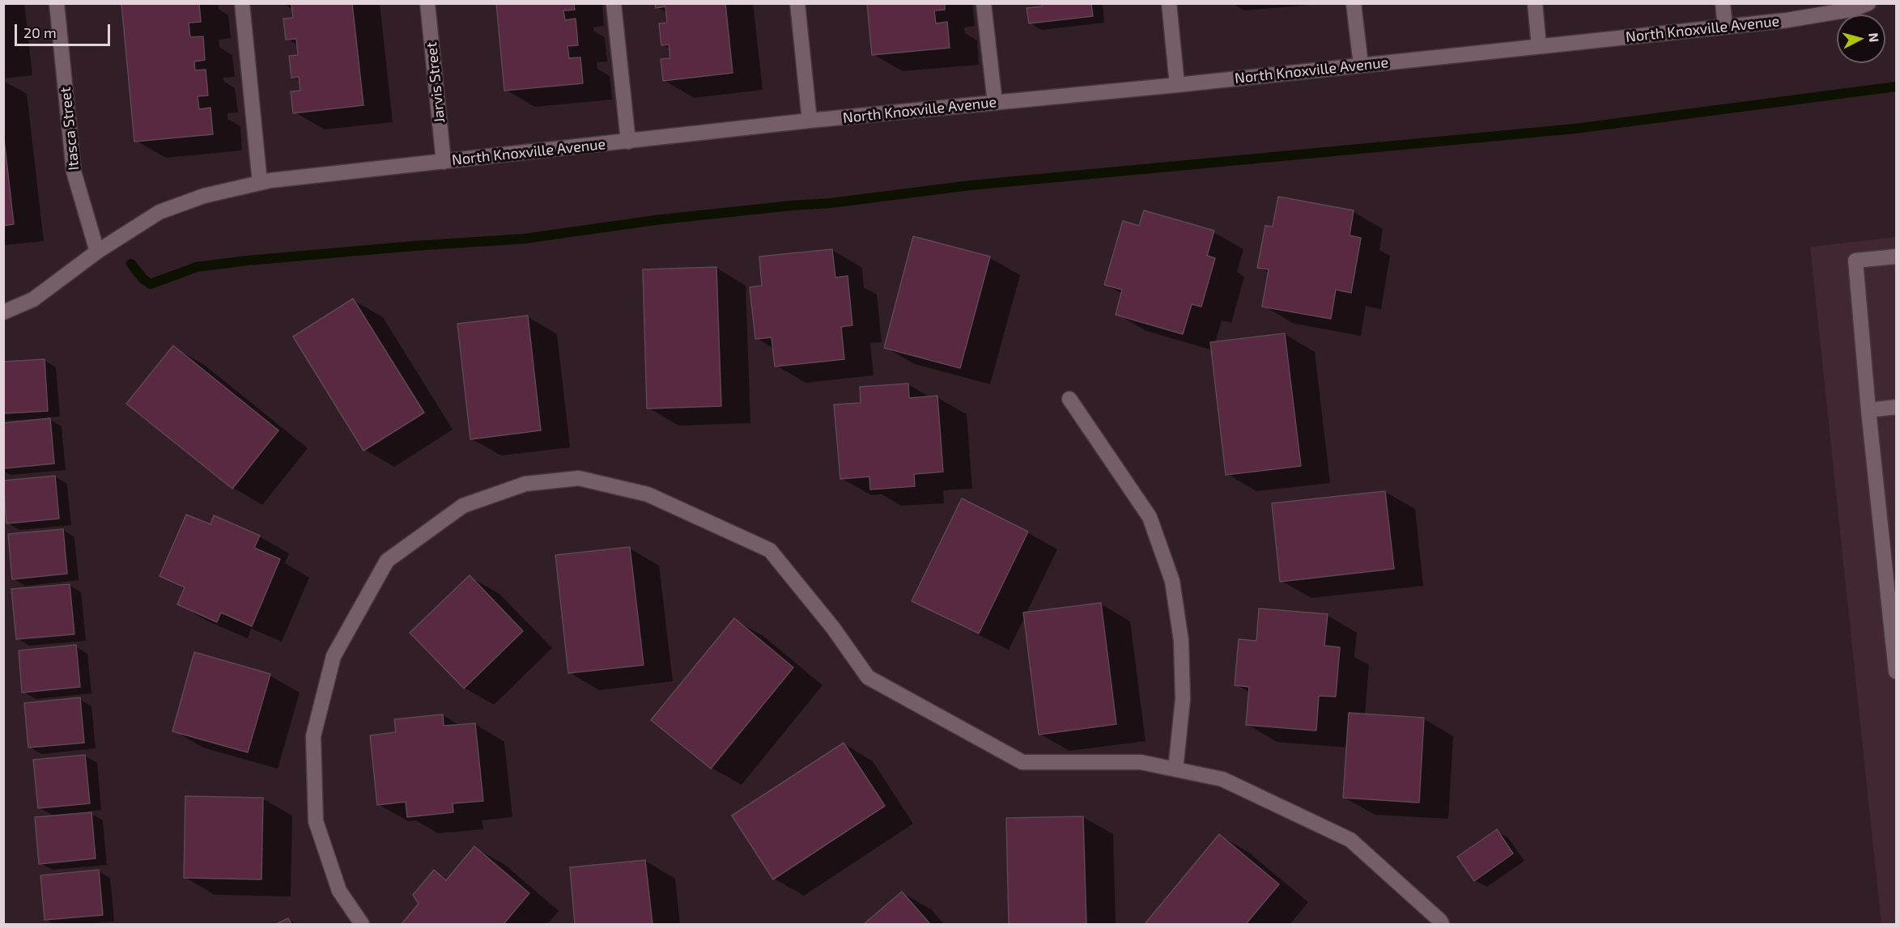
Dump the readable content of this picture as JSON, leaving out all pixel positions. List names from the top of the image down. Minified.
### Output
{"streets":{"street":["North Knoxville Avenue","Jarvis Street","Itasca Street"]},"crossings":[["North Knoxville Avenue","Jarvis Street"],["North Knoxville Avenue","Itasca Street"]],"scale_bar":"20 m","north":"right"}
